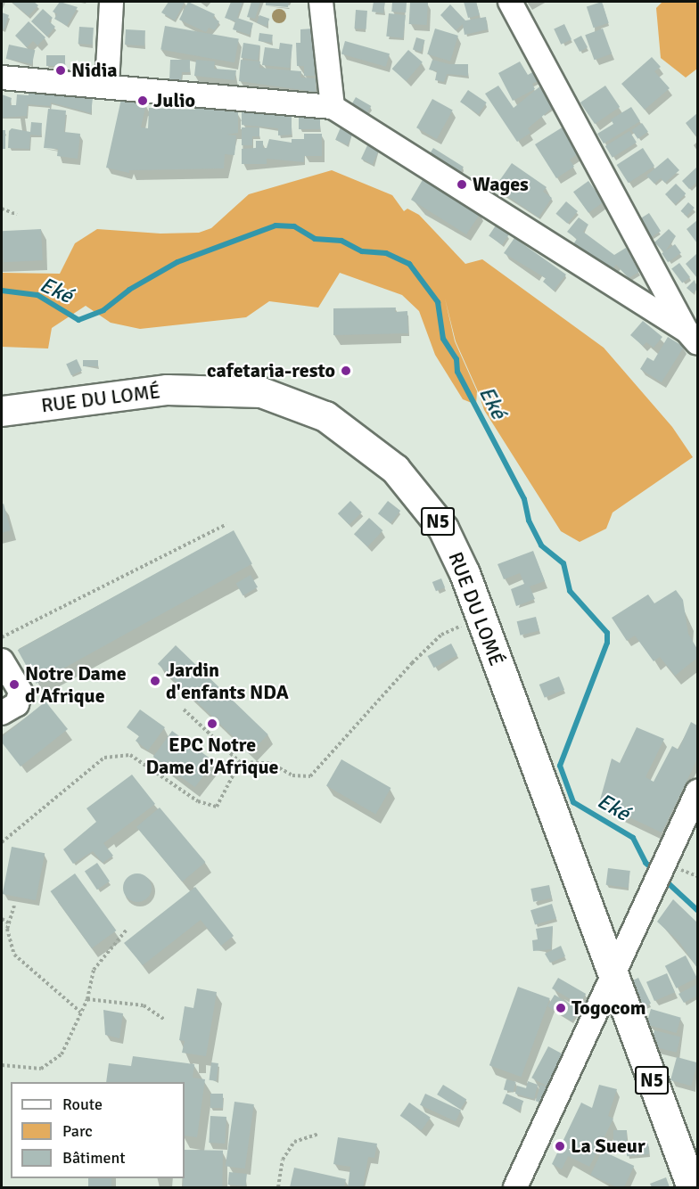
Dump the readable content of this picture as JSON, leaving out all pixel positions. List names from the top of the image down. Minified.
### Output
{"streets":{"main road":["RUE DU LOMÉ","N5"]},"crossings":[["RUE DU LOMÉ","N5"]],"water":["Eké"],"places":["Nidia","Julio","Wages","cafetaria-resto","Jardin d'enfants NDA","Notre Dame d'Afrique","EPC Notre Dame d'Afrique","Togocom","La Sueur"],"legend":["Route","Parc","Bâtiment"]}
